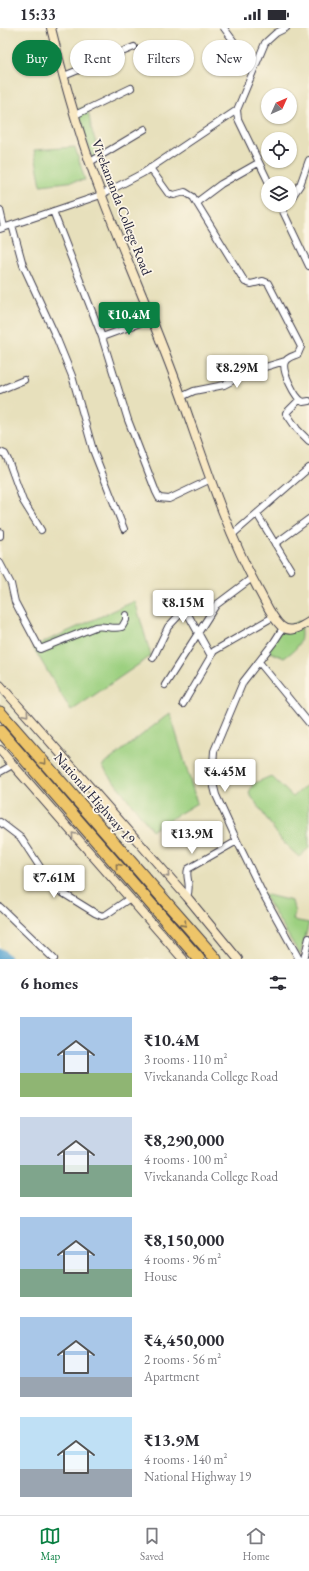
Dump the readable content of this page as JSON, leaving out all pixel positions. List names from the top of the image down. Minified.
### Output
{"streets":{"highway":["National Highway 19"],"street":["Vivekananda College Road"]},"north":"top right","page":{"status":"15:33","chip":["Buy","Rent","Filters","New"],"price":["₹10.4M","₹8.29M","₹8.15M","₹4.45M","₹13.9M","₹7.61M"],"heading":"6 homes","list":[{"name":"₹10.4M","note":"3 rooms · 110 m² · Vivekananda College Road"},{"name":"₹8,290,000","note":"4 rooms · 100 m² · Vivekananda College Road"},{"name":"₹8,150,000","note":"4 rooms · 96 m² · House"},{"name":"₹4,450,000","note":"2 rooms · 56 m² · Apartment"},{"name":"₹13.9M","note":"4 rooms · 140 m² · National Highway 19"}],"tabs":["Map","Saved","Home"]}}
